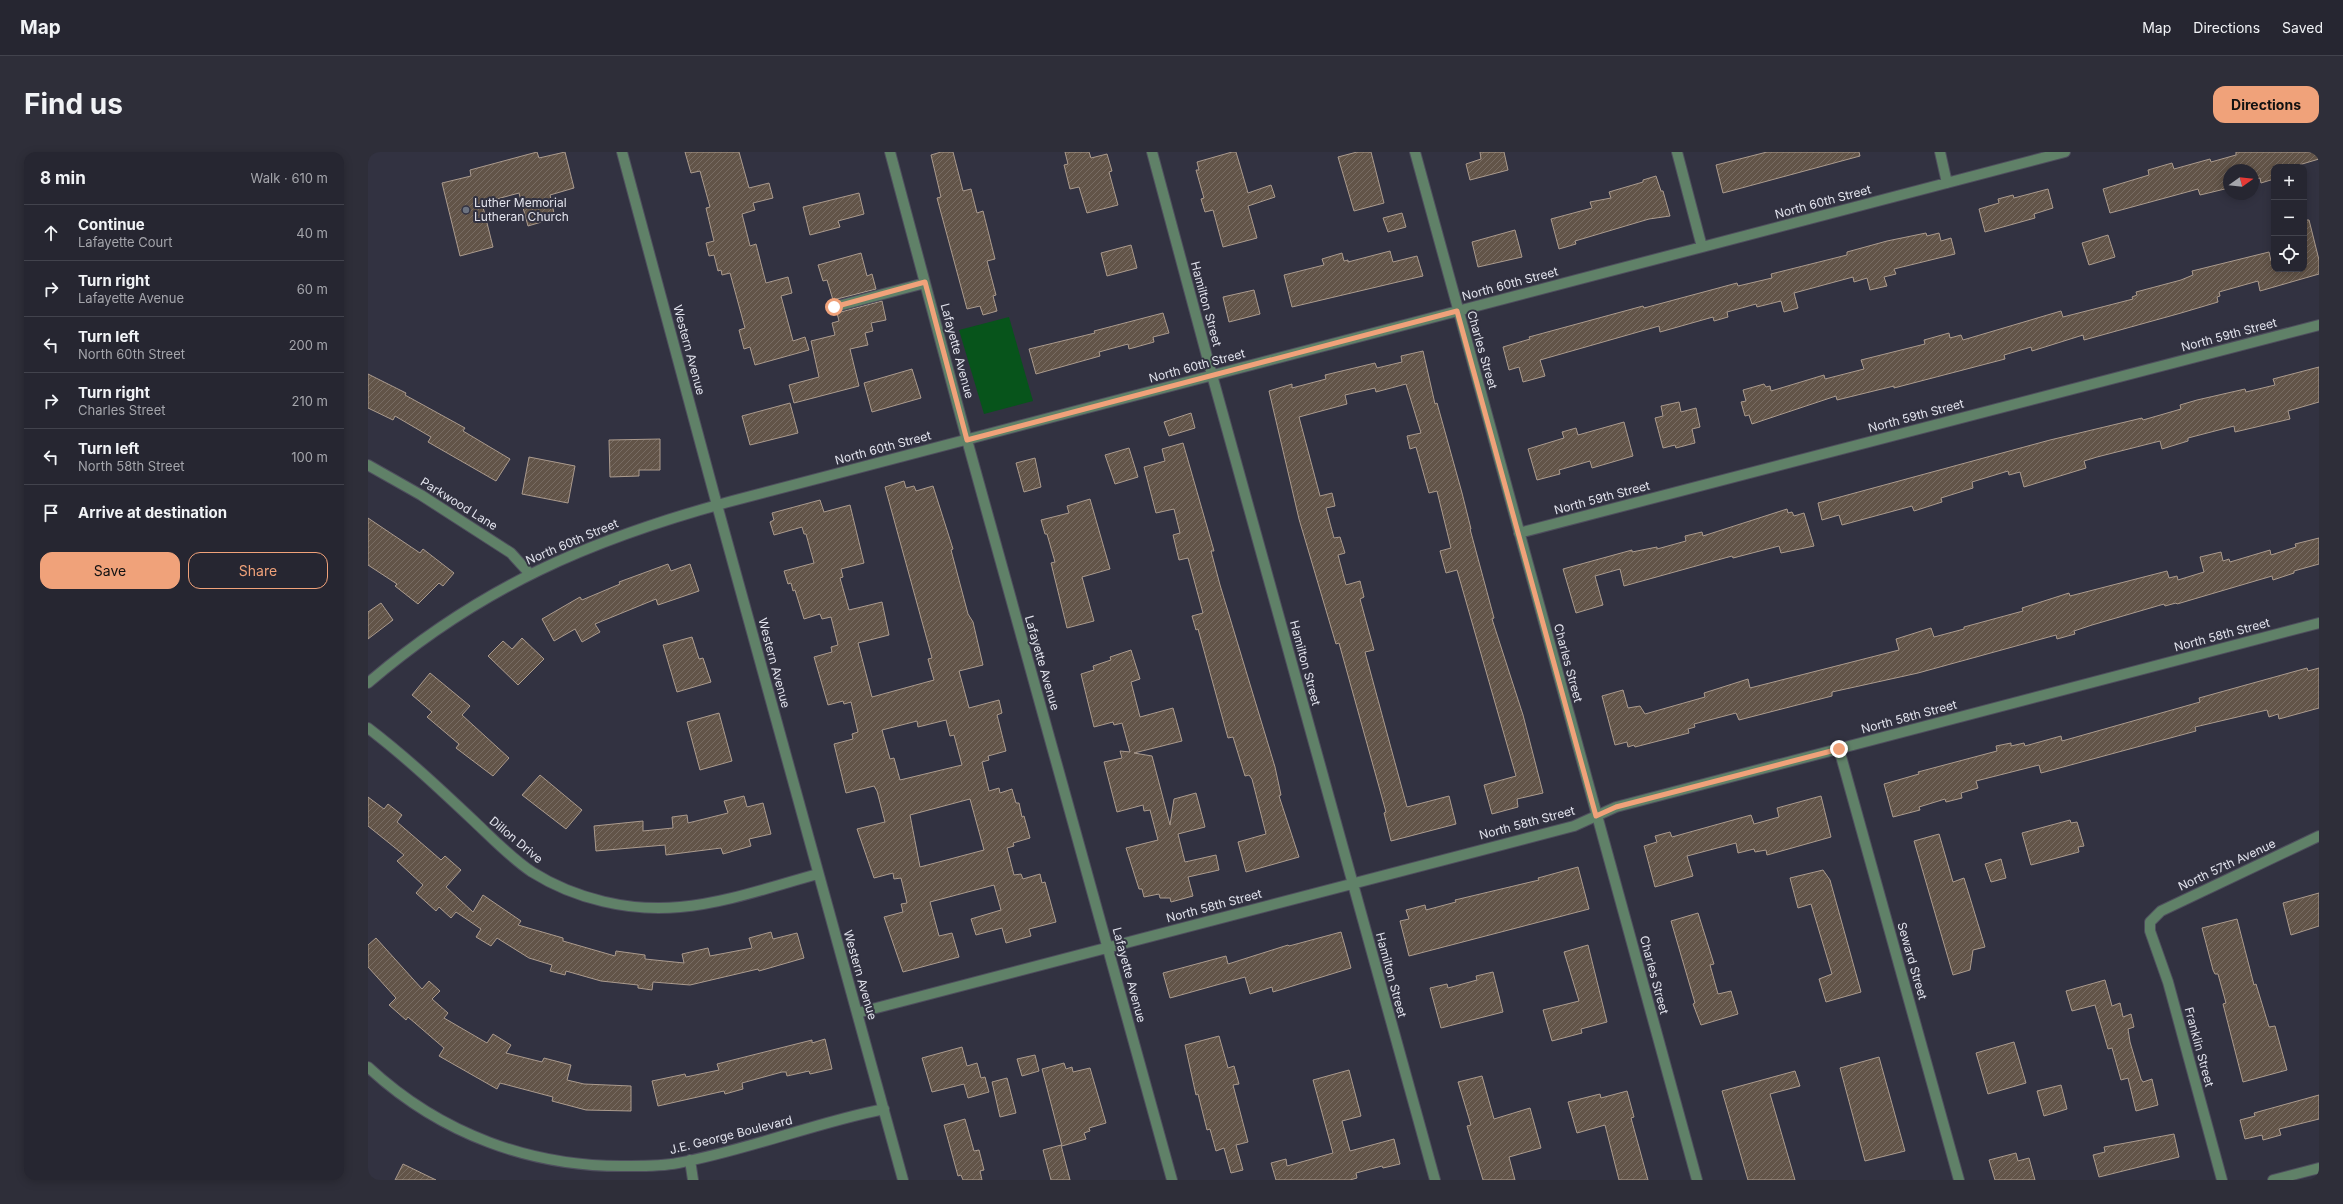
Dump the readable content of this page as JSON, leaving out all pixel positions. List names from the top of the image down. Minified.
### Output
{"streets":{"street":["North 60th Street","Hamilton Street","North 59th Street","Western Avenue","Charles Street","Lafayette Avenue","Parkwood Lane","North 58th Street","Dillon Drive","North 57th Avenue","Seward Street","Franklin Street","J.E. George Boulevard"]},"crossings":[["North 60th Street","Hamilton Street"],["North 60th Street","Western Avenue"],["North 60th Street","Charles Street"],["North 60th Street","Lafayette Avenue"],["North 60th Street","Parkwood Lane"],["Hamilton Street","North 58th Street"],["North 59th Street","Charles Street"],["Western Avenue","North 58th Street"],["Western Avenue","Dillon Drive"],["Western Avenue","J.E. George Boulevard"],["Charles Street","North 58th Street"],["Lafayette Avenue","North 58th Street"],["North 58th Street","Seward Street"],["North 57th Avenue","Franklin Street"]],"places":["Luther Memorial Lutheran Church"],"north":"right","page":{"header":"Map","nav":["Map","Directions","Saved"],"buttons":["Directions",["Save","Share"]],"title":"Find us","heading":["8 min","Walk · 610 m"],"map_buttons":["+","−"],"list":[["Continue","Lafayette Court","40 m"],["Turn right","Lafayette Avenue","60 m"],["Turn left","North 60th Street","200 m"],["Turn right","Charles Street","210 m"],["Turn left","North 58th Street","100 m"],"Arrive at destination"]}}
